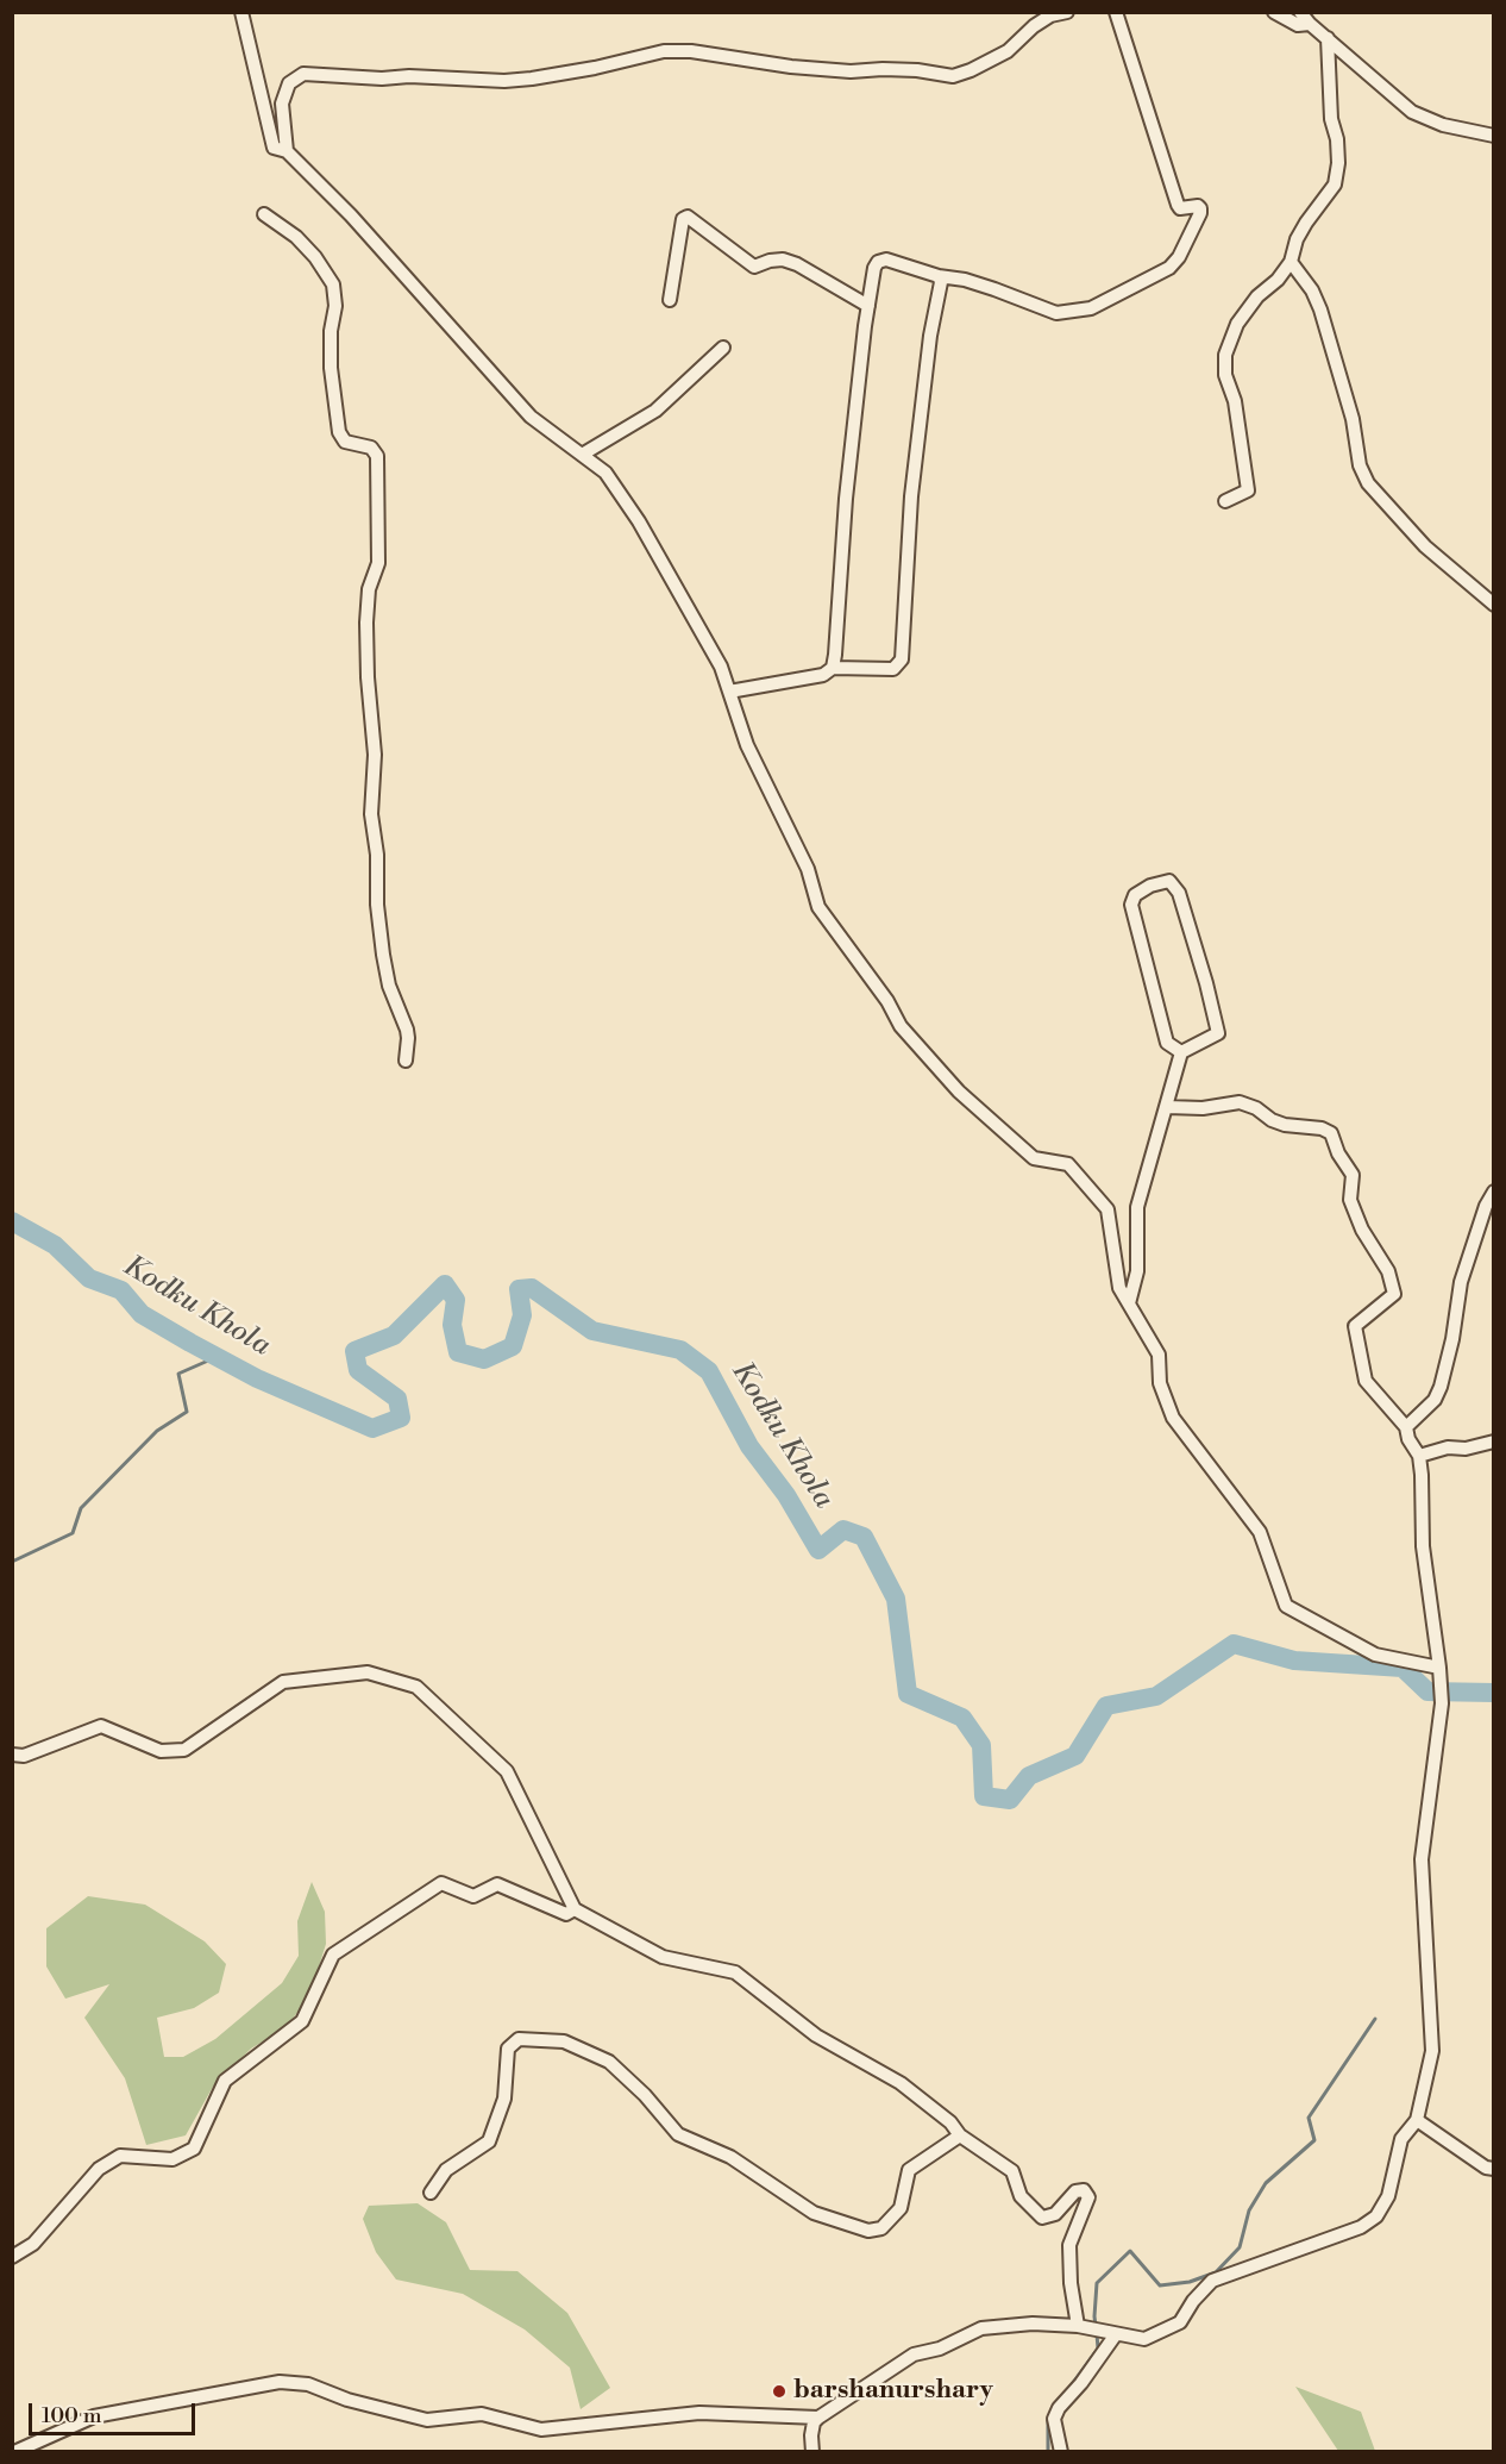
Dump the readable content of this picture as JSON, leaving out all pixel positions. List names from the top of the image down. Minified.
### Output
{"water":["Kodku Khola"],"places":["barshanurshary"],"scale_bar":"100 m"}
